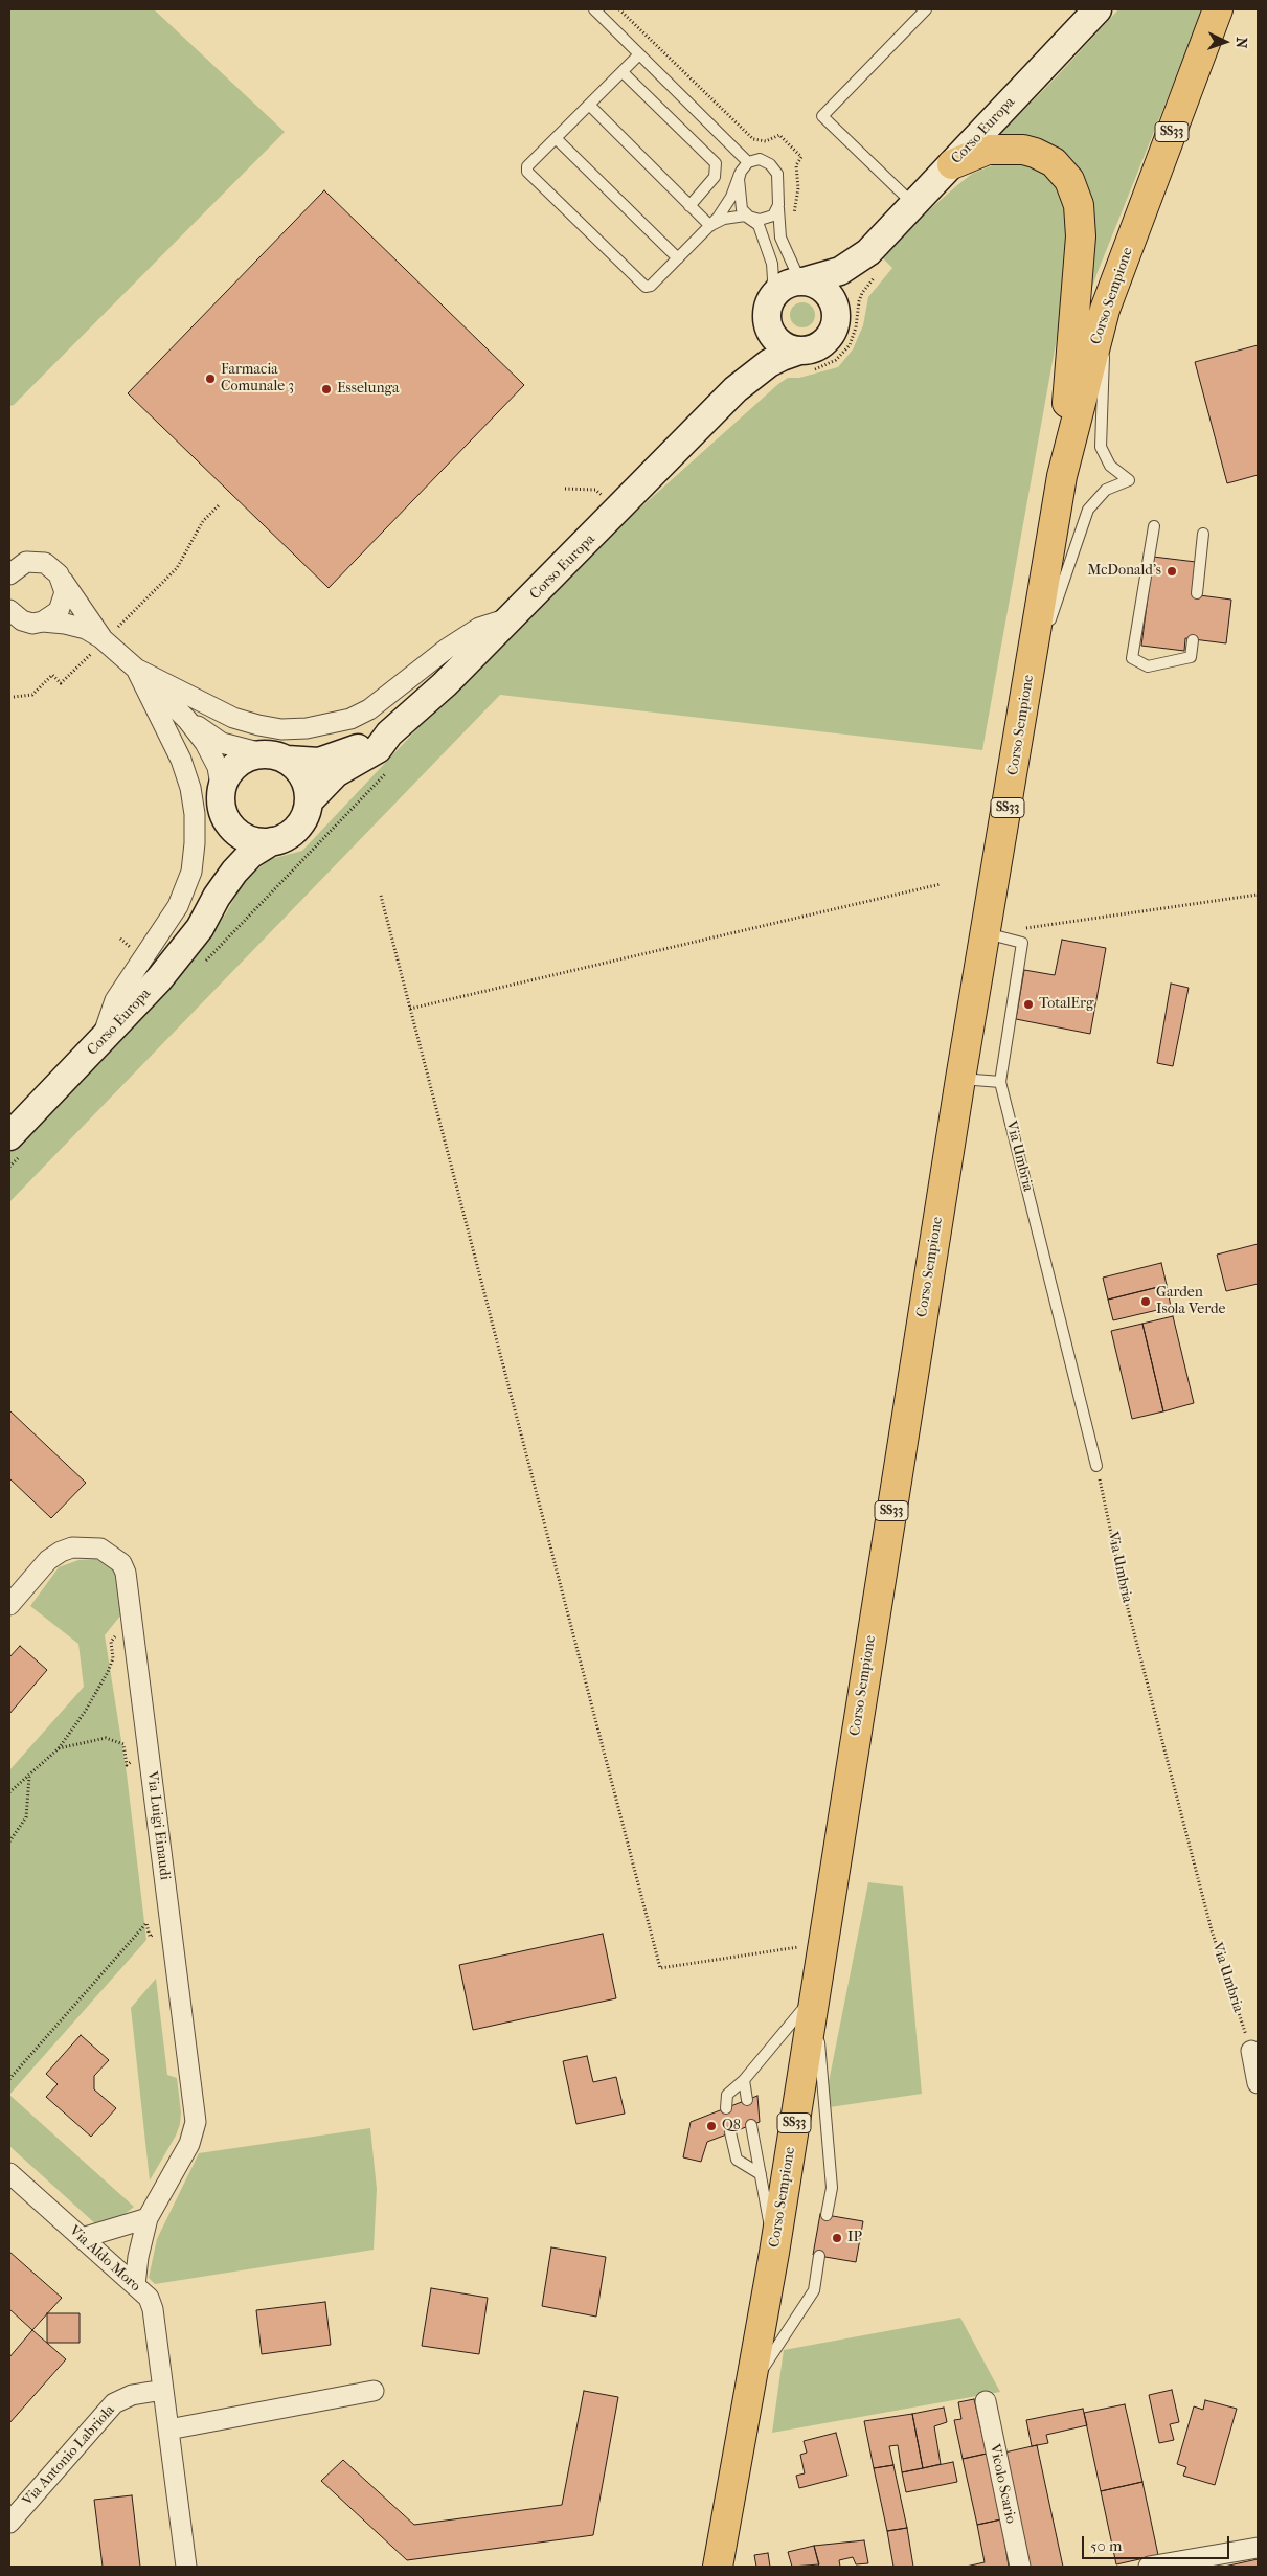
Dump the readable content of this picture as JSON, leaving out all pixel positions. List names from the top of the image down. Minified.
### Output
{"streets":{"main road":["Corso Europa","SS33","Corso Sempione"],"street":["Via Luigi Einaudi","Via Aldo Moro","Via Antonio Labriola","Vicolo Scario"],"lane":["Via Umbria"]},"crossings":[["Via Luigi Einaudi","Via Aldo Moro"],["Via Aldo Moro","Via Antonio Labriola"]],"places":["Farmacia Comunale 3","Esselunga","McDonald's","TotalErg","Garden Isola Verde","Q8","IP"],"scale_bar":"50 m","north":"right"}
